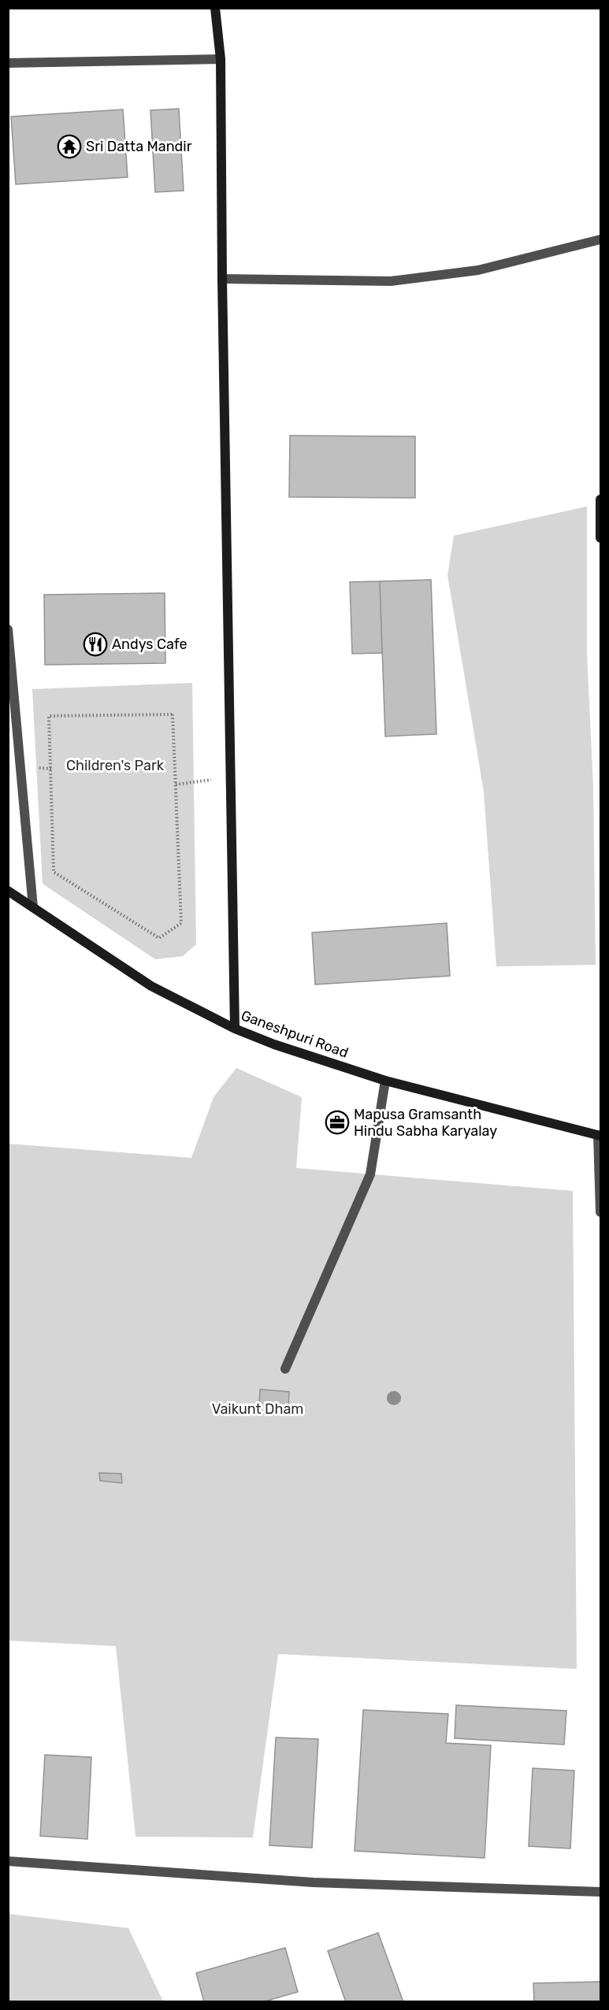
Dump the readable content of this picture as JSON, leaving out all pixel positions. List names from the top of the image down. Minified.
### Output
{"streets":{"street":["Ganeshpuri Road"]},"parks":["Children's Park","Vaikunt Dham"],"places":{"temple":["Sri Datta Mandir"],"restaurant":["Andys Cafe"],"office":["Mapusa Gramsanth Hindu Sabha Karyalay"]}}
